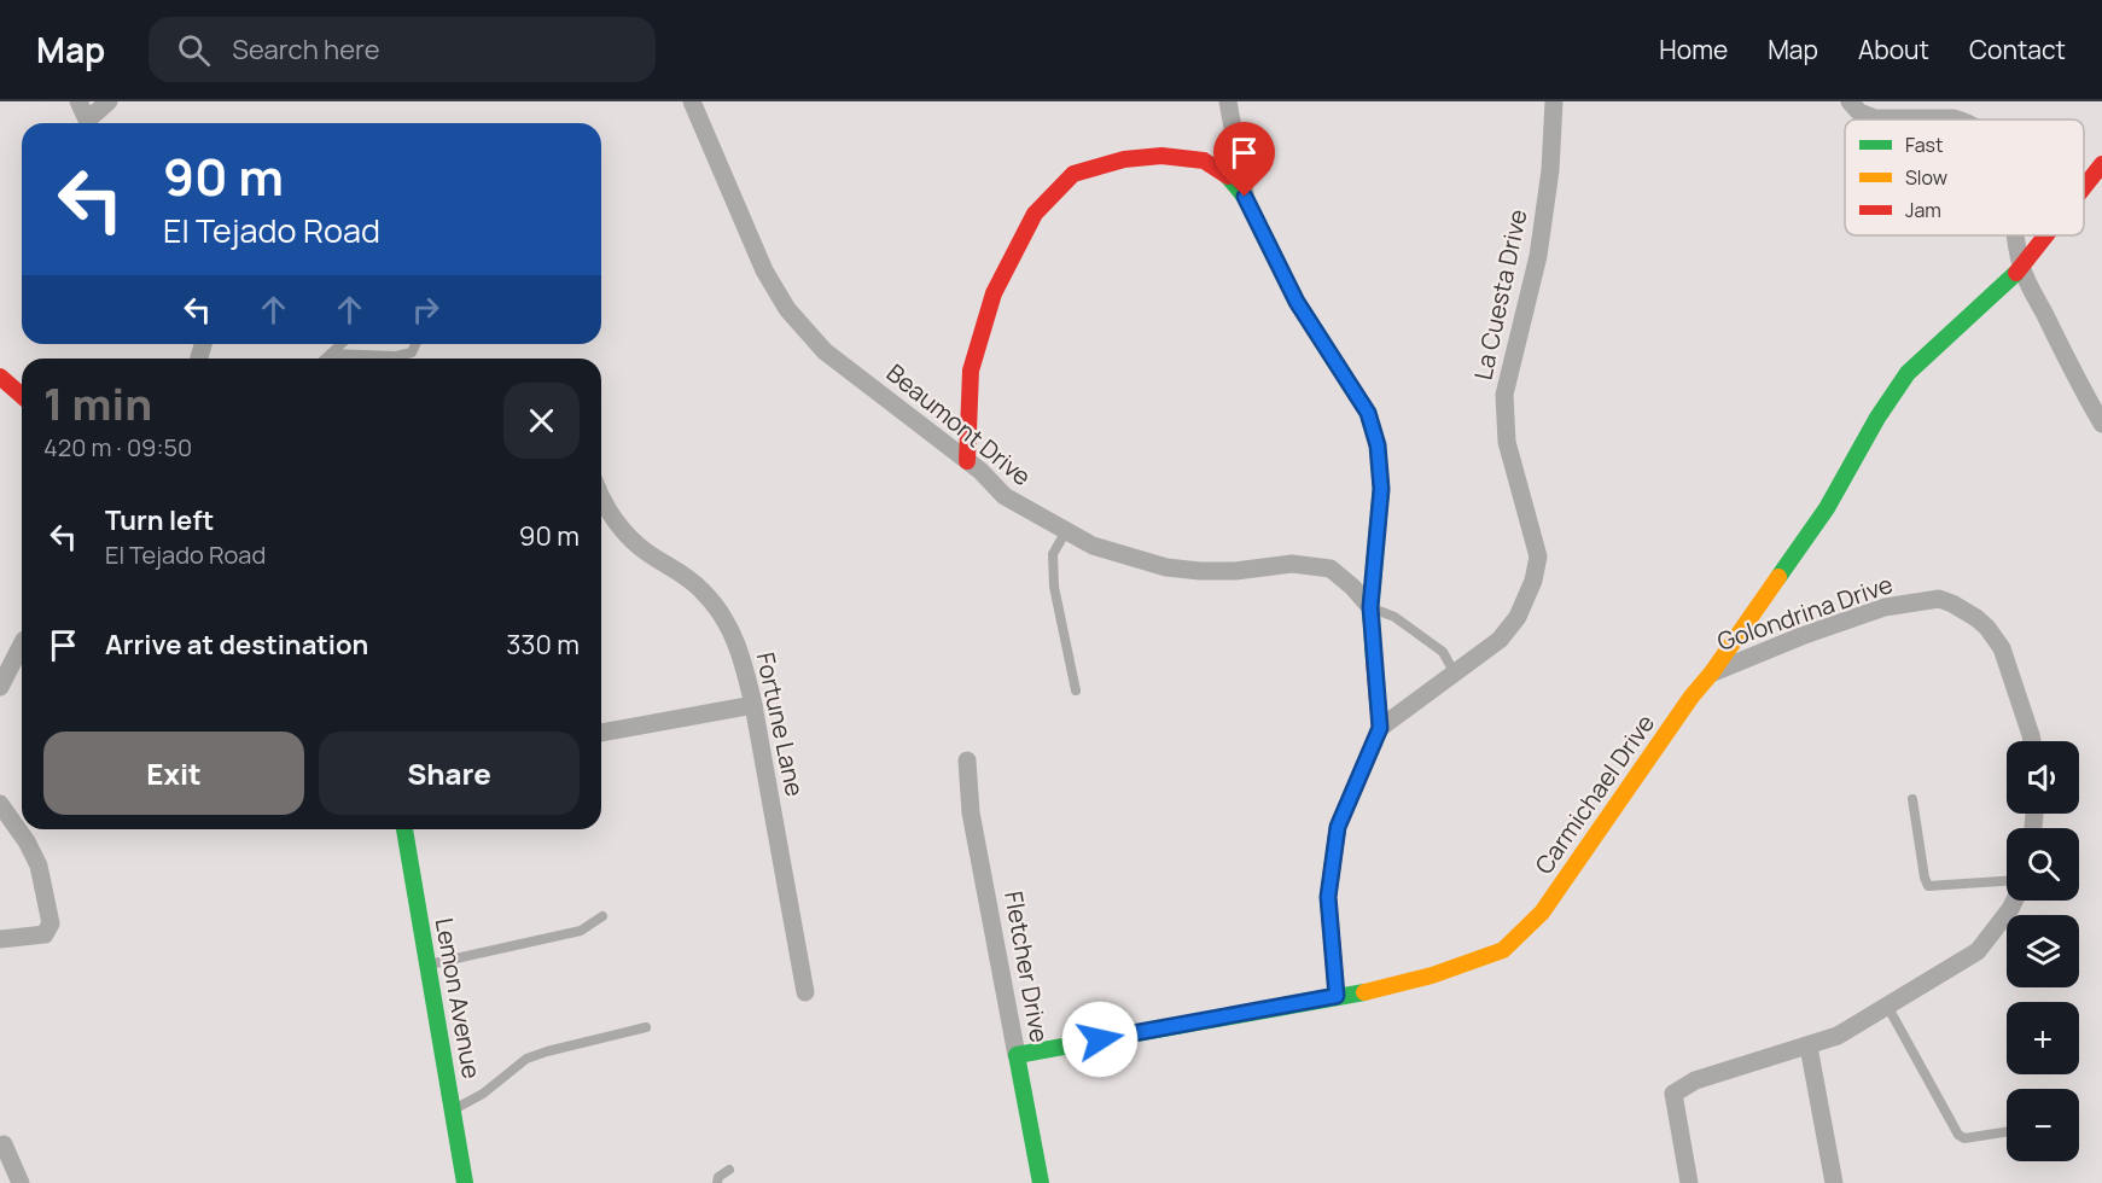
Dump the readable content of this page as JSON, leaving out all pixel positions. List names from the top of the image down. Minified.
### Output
{"streets":{"street":["La Cuesta Drive","Beaumont Drive","Golondrina Drive","Fortune Lane","Carmichael Drive","Fletcher Drive","Lemon Avenue"]},"crossings":[["Golondrina Drive","Carmichael Drive"],["Carmichael Drive","Fletcher Drive"]],"legend":["Fast","Slow","Jam"],"page":{"header":"Map","search":"Search here","nav":["Home","Map","About","Contact"],"turn":["90 m","El Tejado Road"],"heading":["1 min","420 m · 09:50"],"list":[{"name":"Turn left","note":"El Tejado Road","value":"90 m"},{"name":"Arrive at destination","value":"330 m"}],"buttons":["Exit","Share"],"map_buttons":["+","−"]}}
